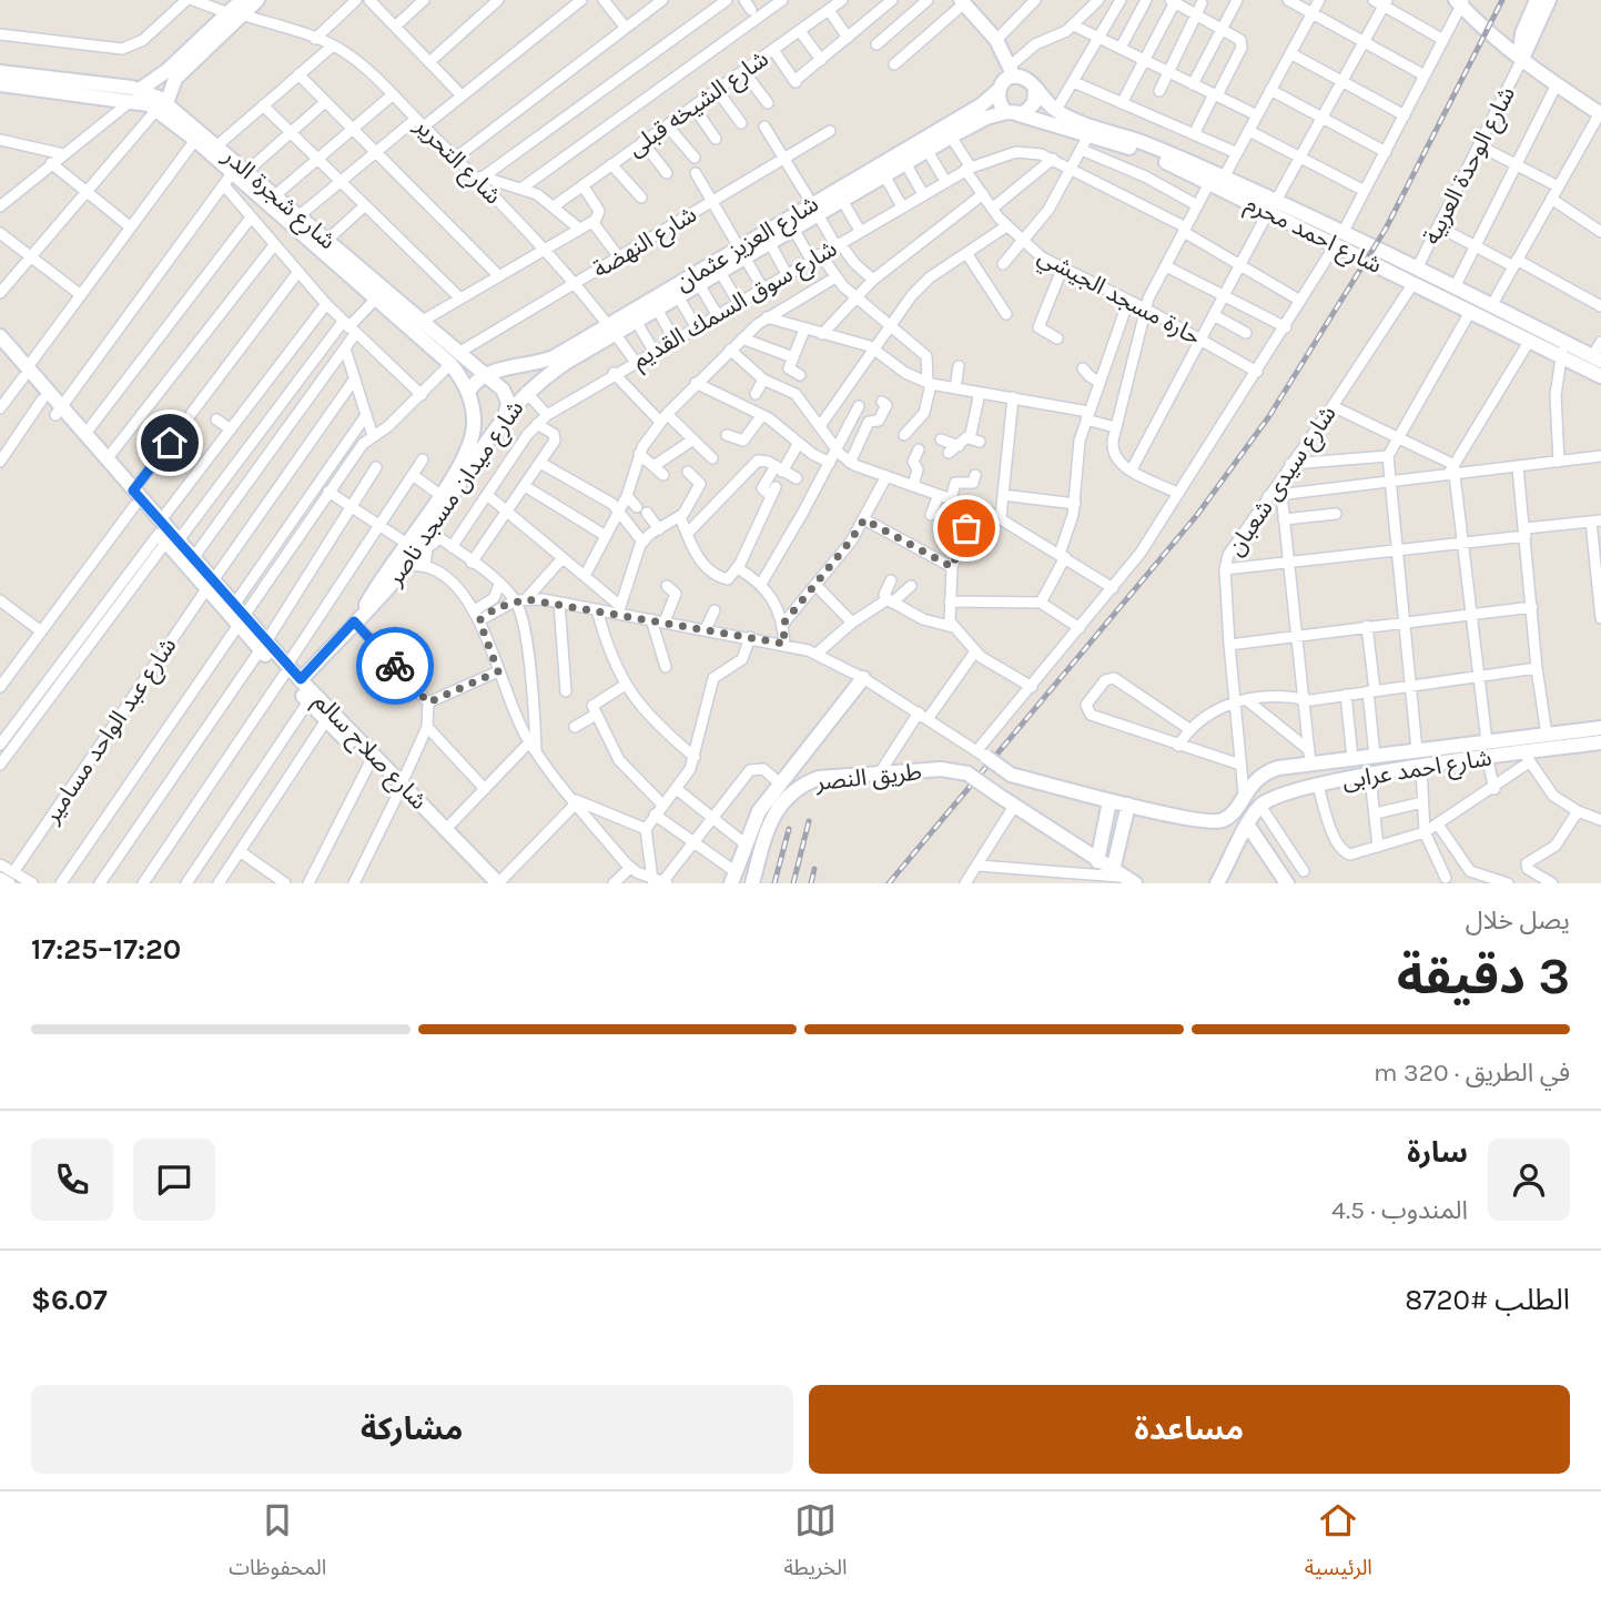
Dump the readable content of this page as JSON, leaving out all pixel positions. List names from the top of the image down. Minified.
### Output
{"streets":{"main road":["شارع الوحدة العربية","شارع شجرة الدر","شارع احمد محرم","شارع العزيز عثمان","شارع ميدان مسجد ناصر","شارع صلاح سالم","شارع احمد عرابى","طريق النصر"],"street":["شارع الشيخه قبلى","شارع التحرير","شارع النهضة","حارة مسجد الجيشي","شارع سوق السمك القديم","شارع سيدى شعبان","شارع عبد الواحد مسامير"]},"crossings":[["شارع التحرير","شارع النهضة"],["شارع التحرير","شارع العزيز عثمان"],["شارع التحرير","شارع سوق السمك القديم"],["شارع الوحدة العربية","شارع احمد محرم"],["شارع الوحدة العربية","شارع سيدى شعبان"],["شارع شجرة الدر","شارع النهضة"],["شارع شجرة الدر","شارع العزيز عثمان"],["شارع شجرة الدر","شارع ميدان مسجد ناصر"],["شارع احمد محرم","شارع العزيز عثمان"],["شارع احمد محرم","شارع سيدى شعبان"],["شارع النهضة","شارع صلاح سالم"],["شارع العزيز عثمان","حارة مسجد الجيشي"],["شارع العزيز عثمان","شارع ميدان مسجد ناصر"],["حارة مسجد الجيشي","شارع سوق السمك القديم"],["شارع سيدى شعبان","شارع احمد عرابى"],["شارع ميدان مسجد ناصر","شارع صلاح سالم"],["شارع عبد الواحد مسامير","شارع صلاح سالم"]],"page":{"heading":["3 دقيقة","يصل خلال","17:20–17:25"],"panel":["سارة","المندوب · 4.5","الطلب #8720","$6.07"],"bar":"في الطريق · 320 m","buttons":["مساعدة","مشاركة"],"tabs":["الرئيسية","الخريطة","المحفوظات"]}}
